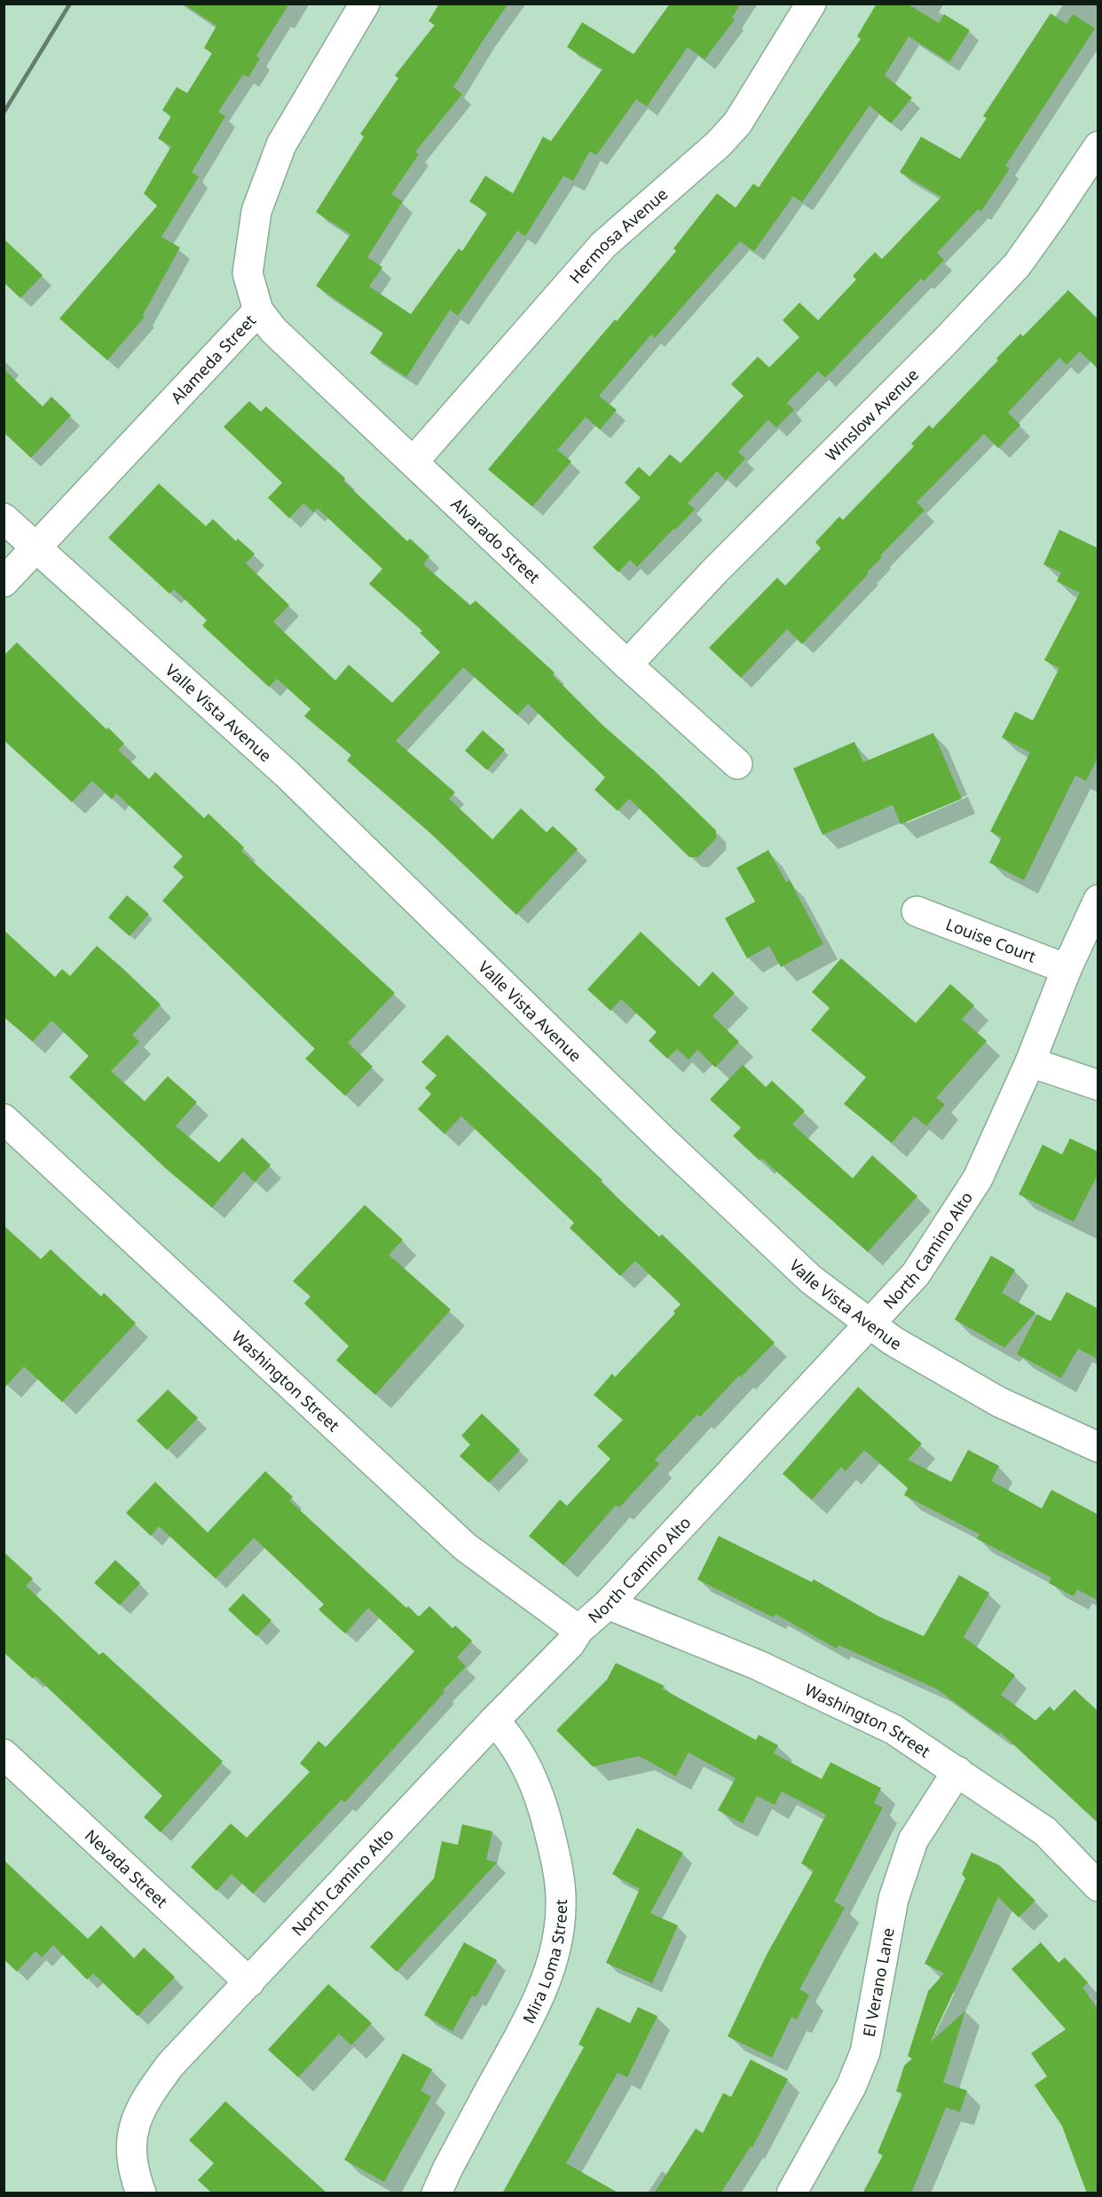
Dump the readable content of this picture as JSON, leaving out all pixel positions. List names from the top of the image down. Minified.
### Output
{"streets":{"street":["Hermosa Avenue","Alameda Street","Winslow Avenue","Alvarado Street","Valle Vista Avenue","Louise Court","North Camino Alto","Washington Street","Nevada Street","Mira Loma Street","El Verano Lane"]},"crossings":[["Hermosa Avenue","Alvarado Street"],["Alameda Street","Alvarado Street"],["Alameda Street","Valle Vista Avenue"],["Winslow Avenue","Alvarado Street"],["Valle Vista Avenue","North Camino Alto"],["Louise Court","North Camino Alto"],["North Camino Alto","Washington Street"],["North Camino Alto","Nevada Street"],["North Camino Alto","Mira Loma Street"],["Washington Street","El Verano Lane"]]}
